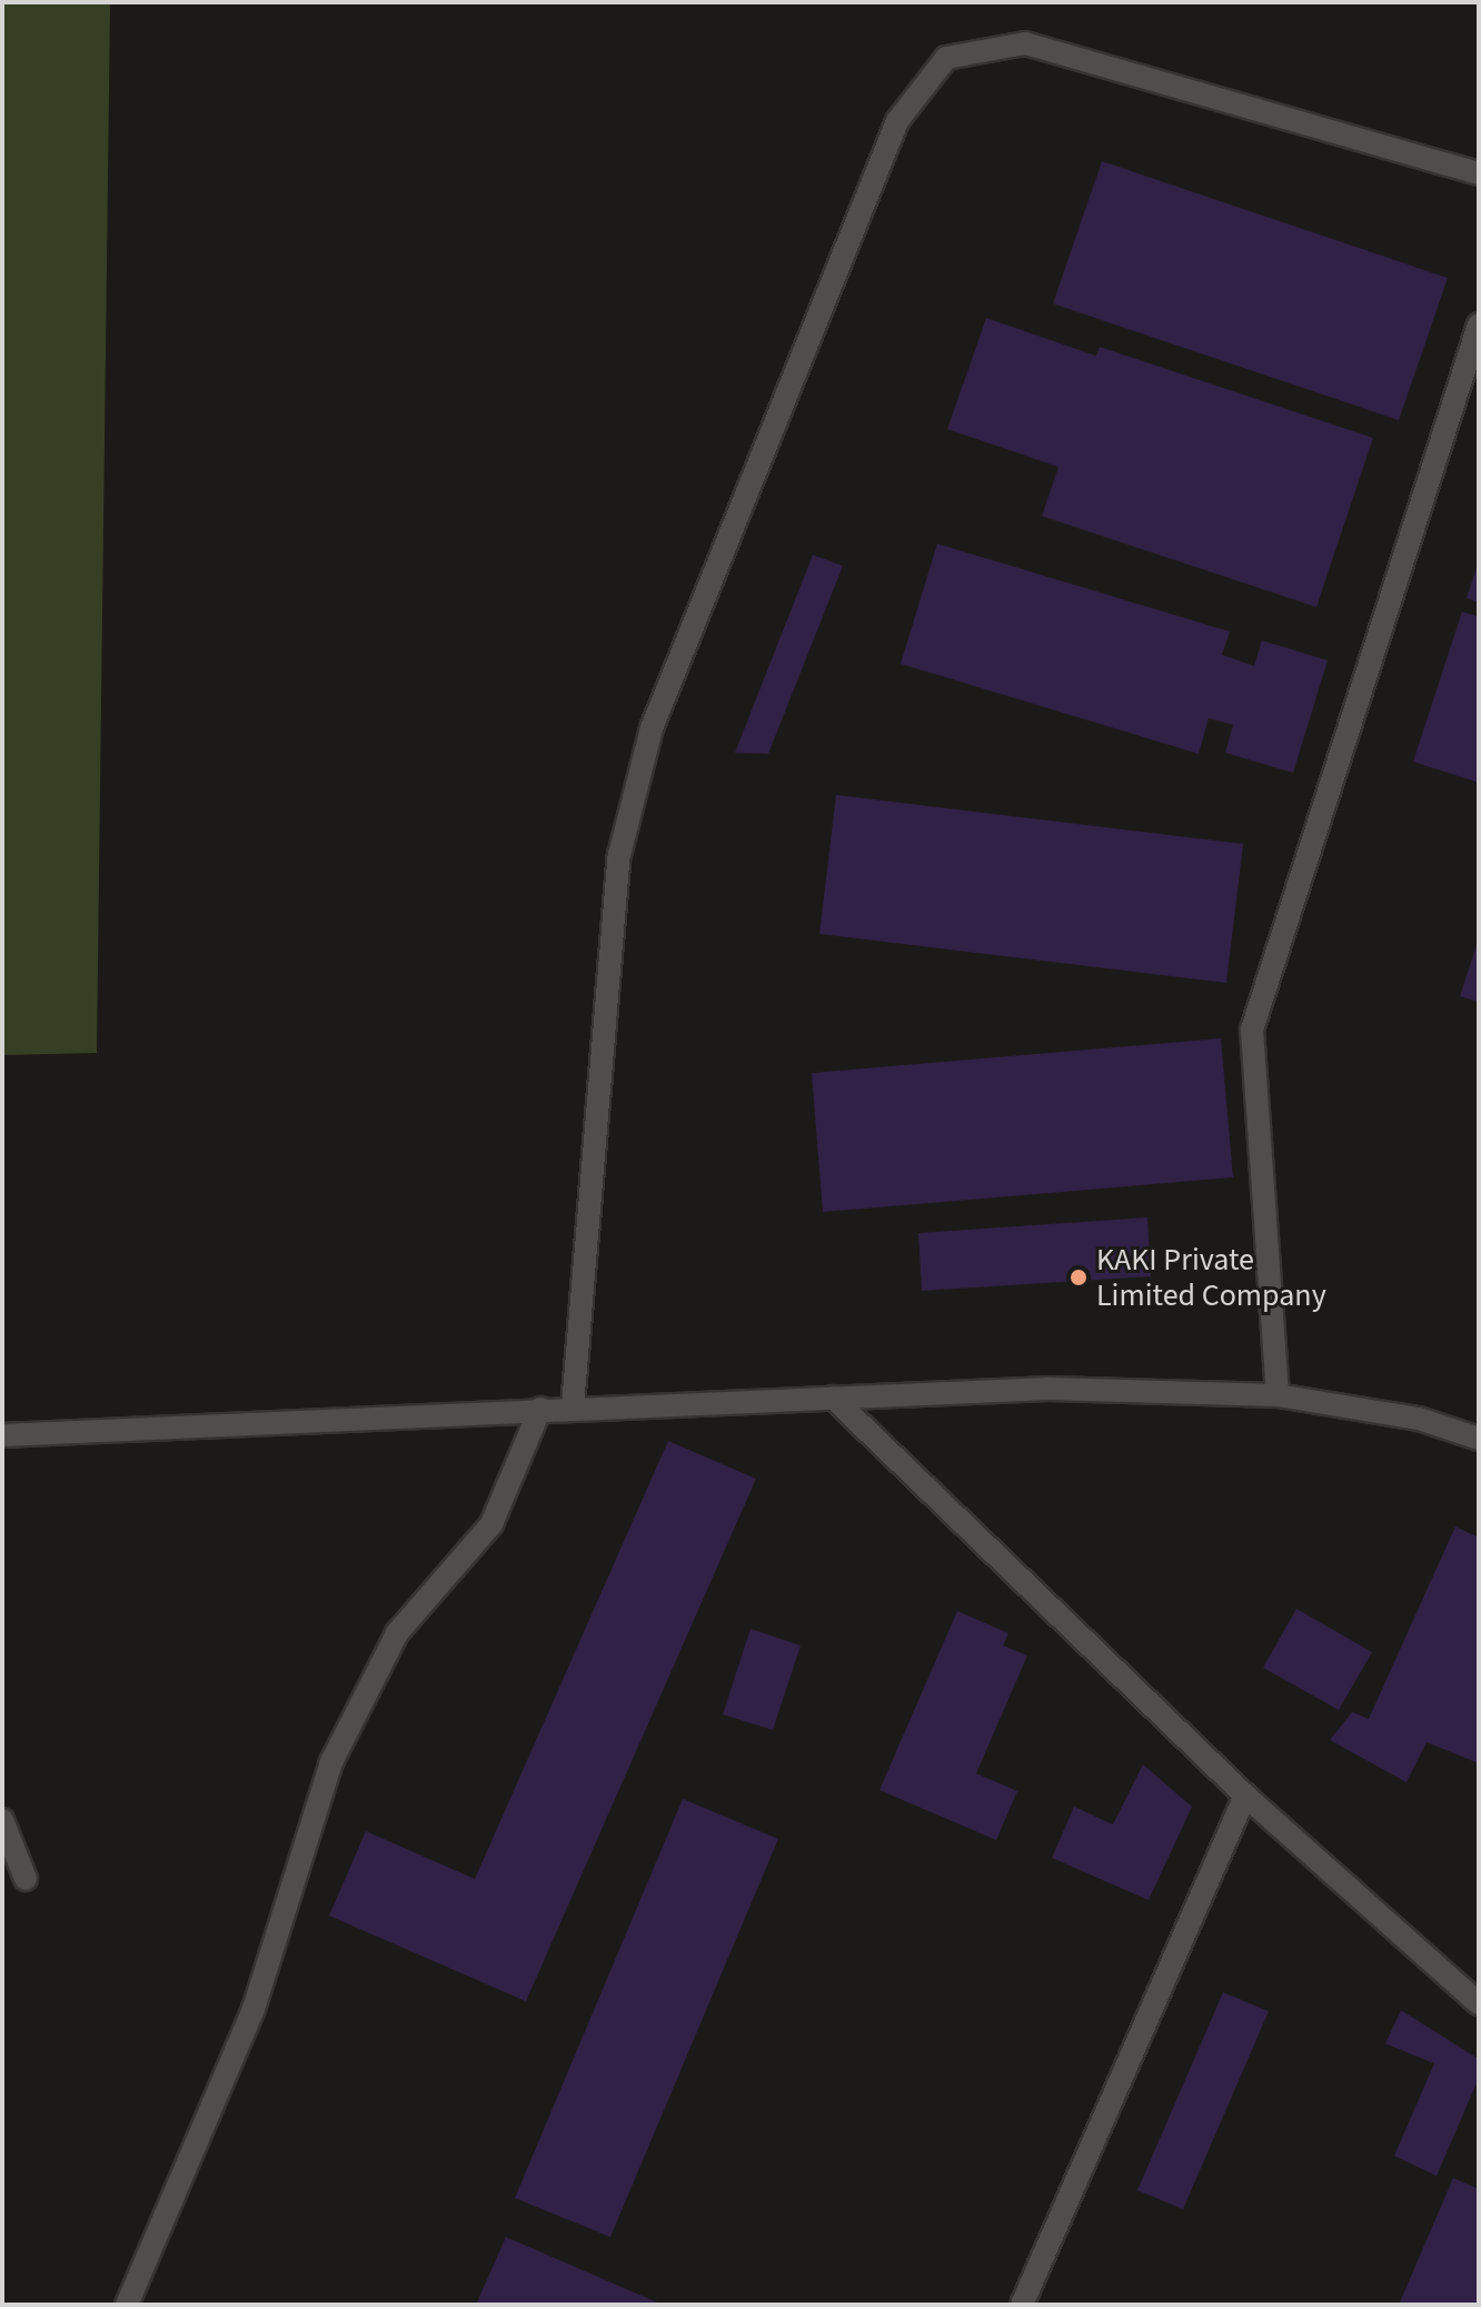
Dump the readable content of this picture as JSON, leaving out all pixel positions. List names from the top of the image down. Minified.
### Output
{"places":["KAKI Private Limited Company"]}
